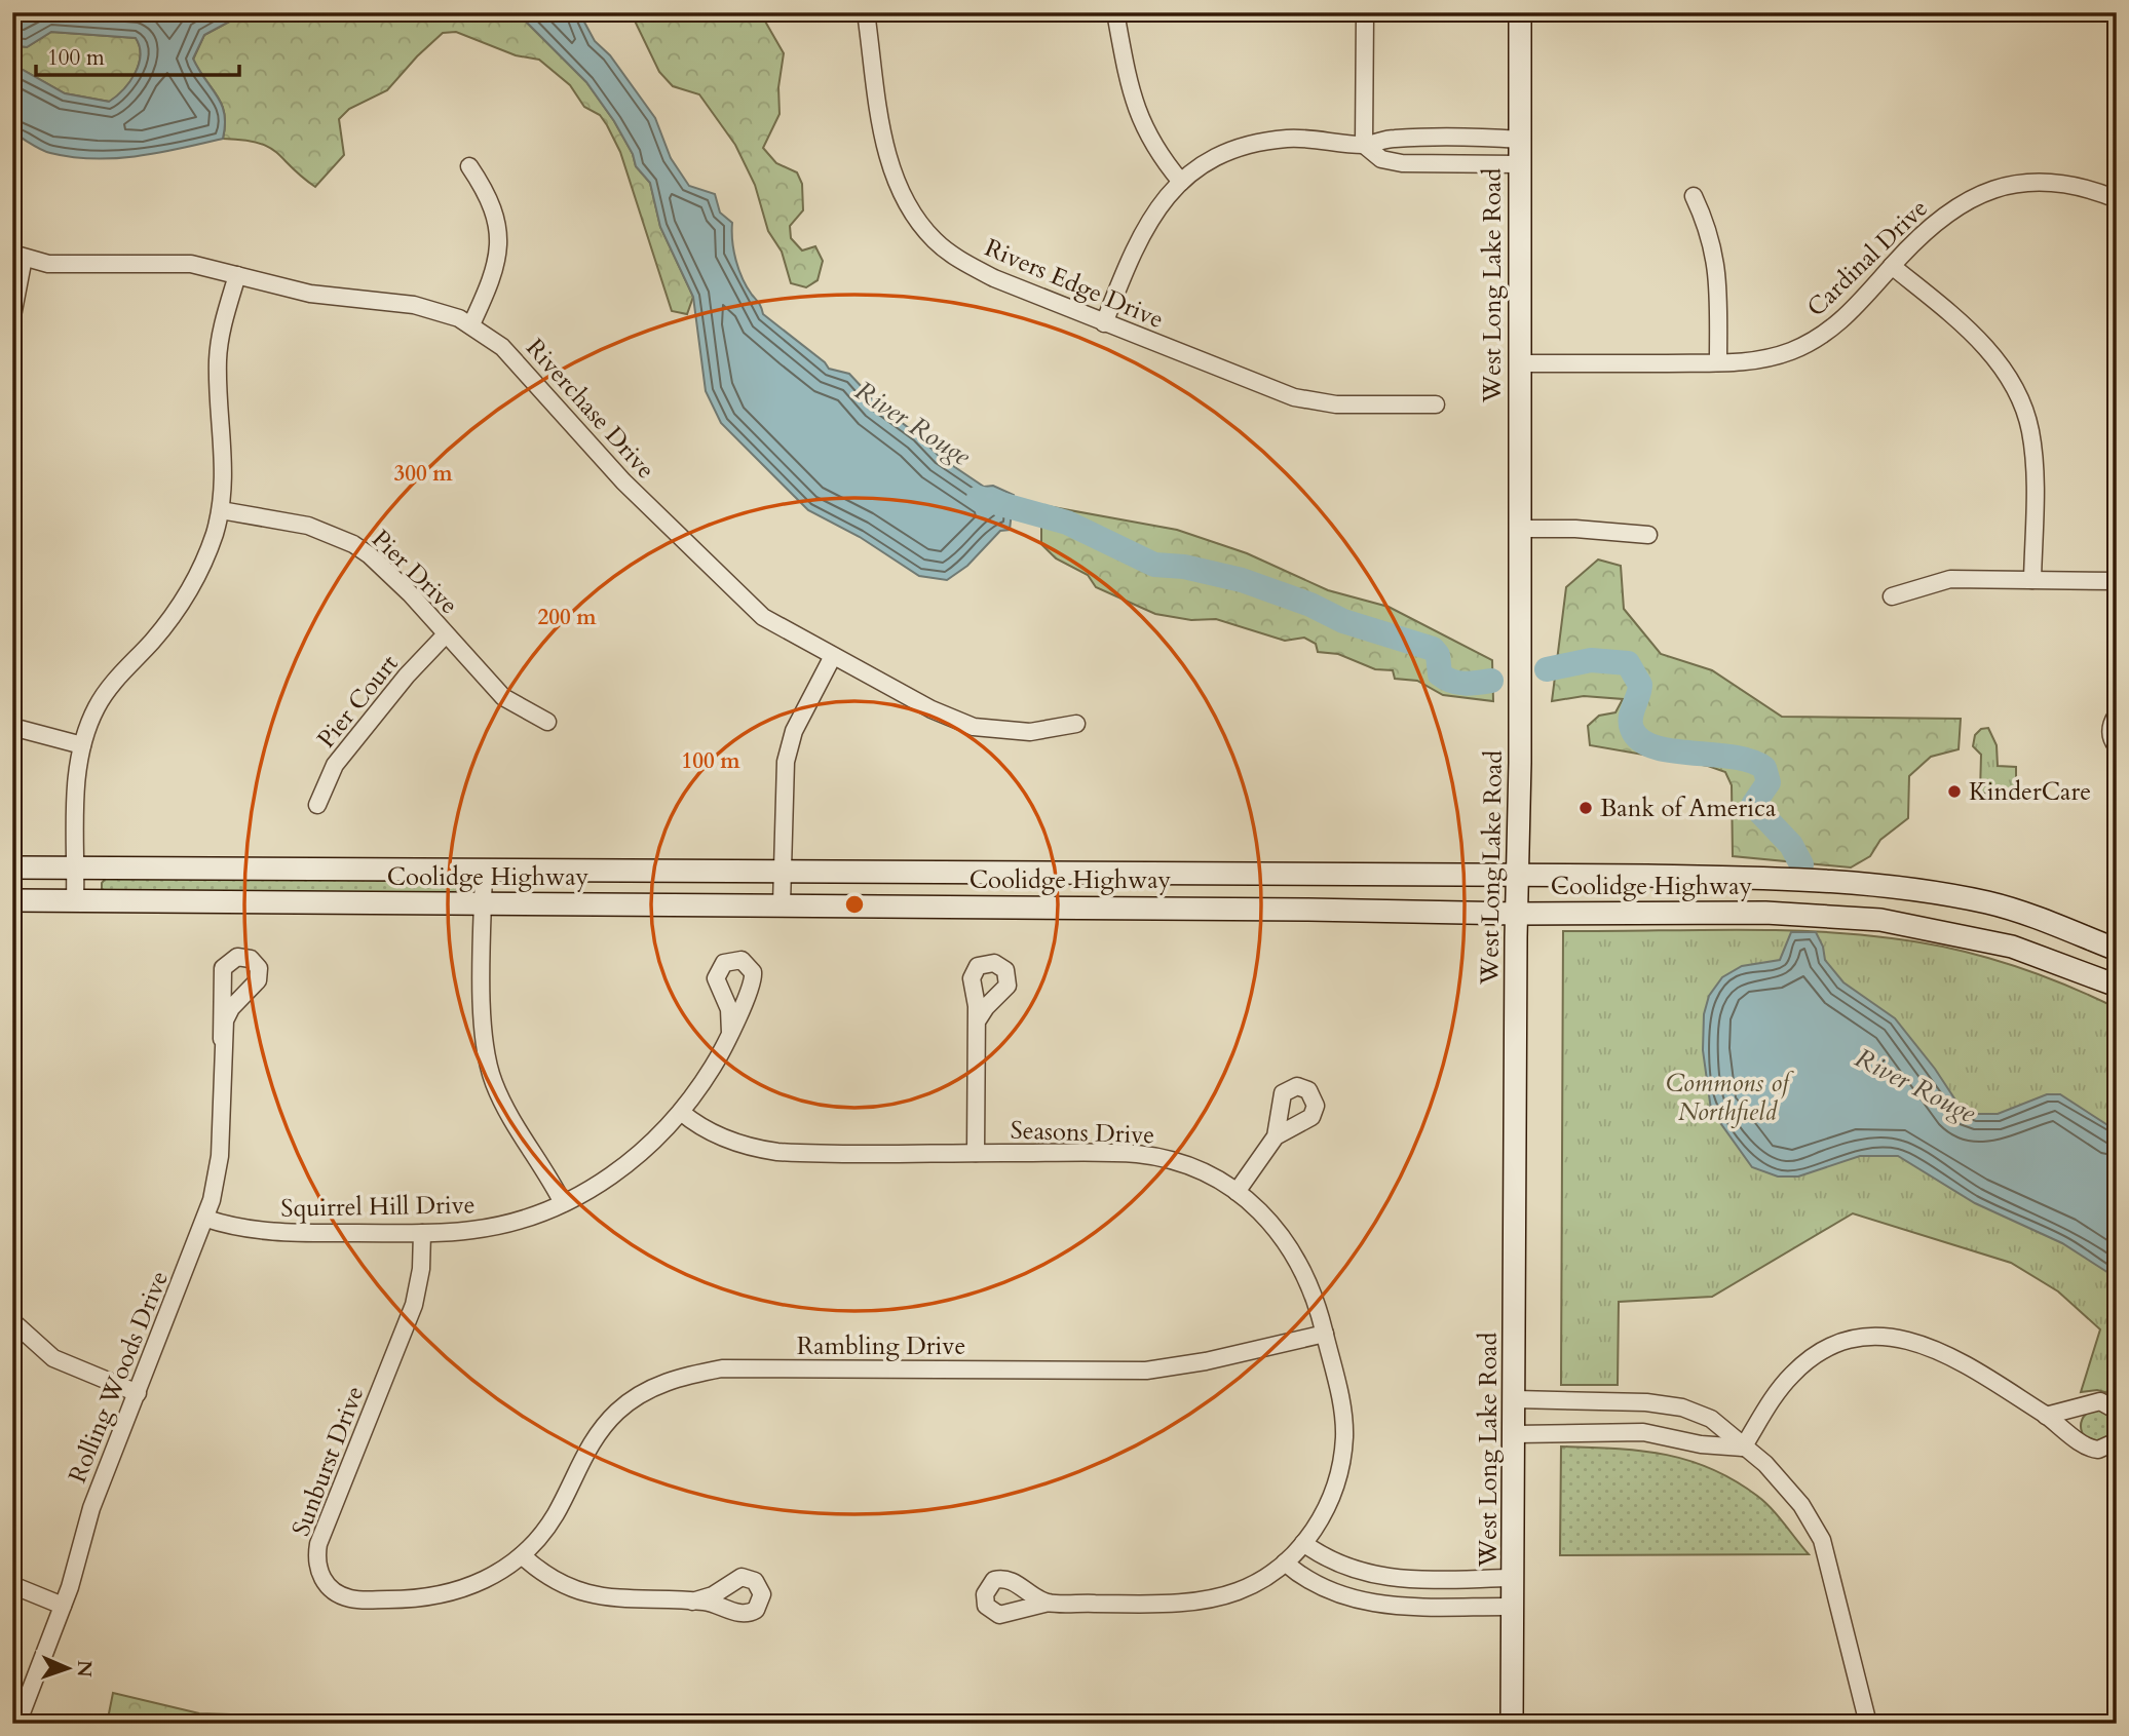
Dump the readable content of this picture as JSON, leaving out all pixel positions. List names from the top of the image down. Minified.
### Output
{"streets":{"main road":["West Long Lake Road","Coolidge Highway"],"street":["Cardinal Drive","Rivers Edge Drive","Riverchase Drive","Pier Drive","Pier Court","Seasons Drive","Squirrel Hill Drive","Rambling Drive","Rolling Woods Drive","Sunburst Drive"]},"crossings":[["Cardinal Drive","West Long Lake Road"],["West Long Lake Road","Coolidge Highway"],["Pier Drive","Pier Court"],["Seasons Drive","Squirrel Hill Drive"],["Seasons Drive","Rambling Drive"],["Squirrel Hill Drive","Rolling Woods Drive"],["Squirrel Hill Drive","Sunburst Drive"],["Rambling Drive","Sunburst Drive"]],"water":["River Rouge"],"parks":["Commons of Northfield"],"places":["KinderCare","Bank of America"],"scale_bar":"100 m","north":"right","rings":["300 m","200 m","100 m"]}
